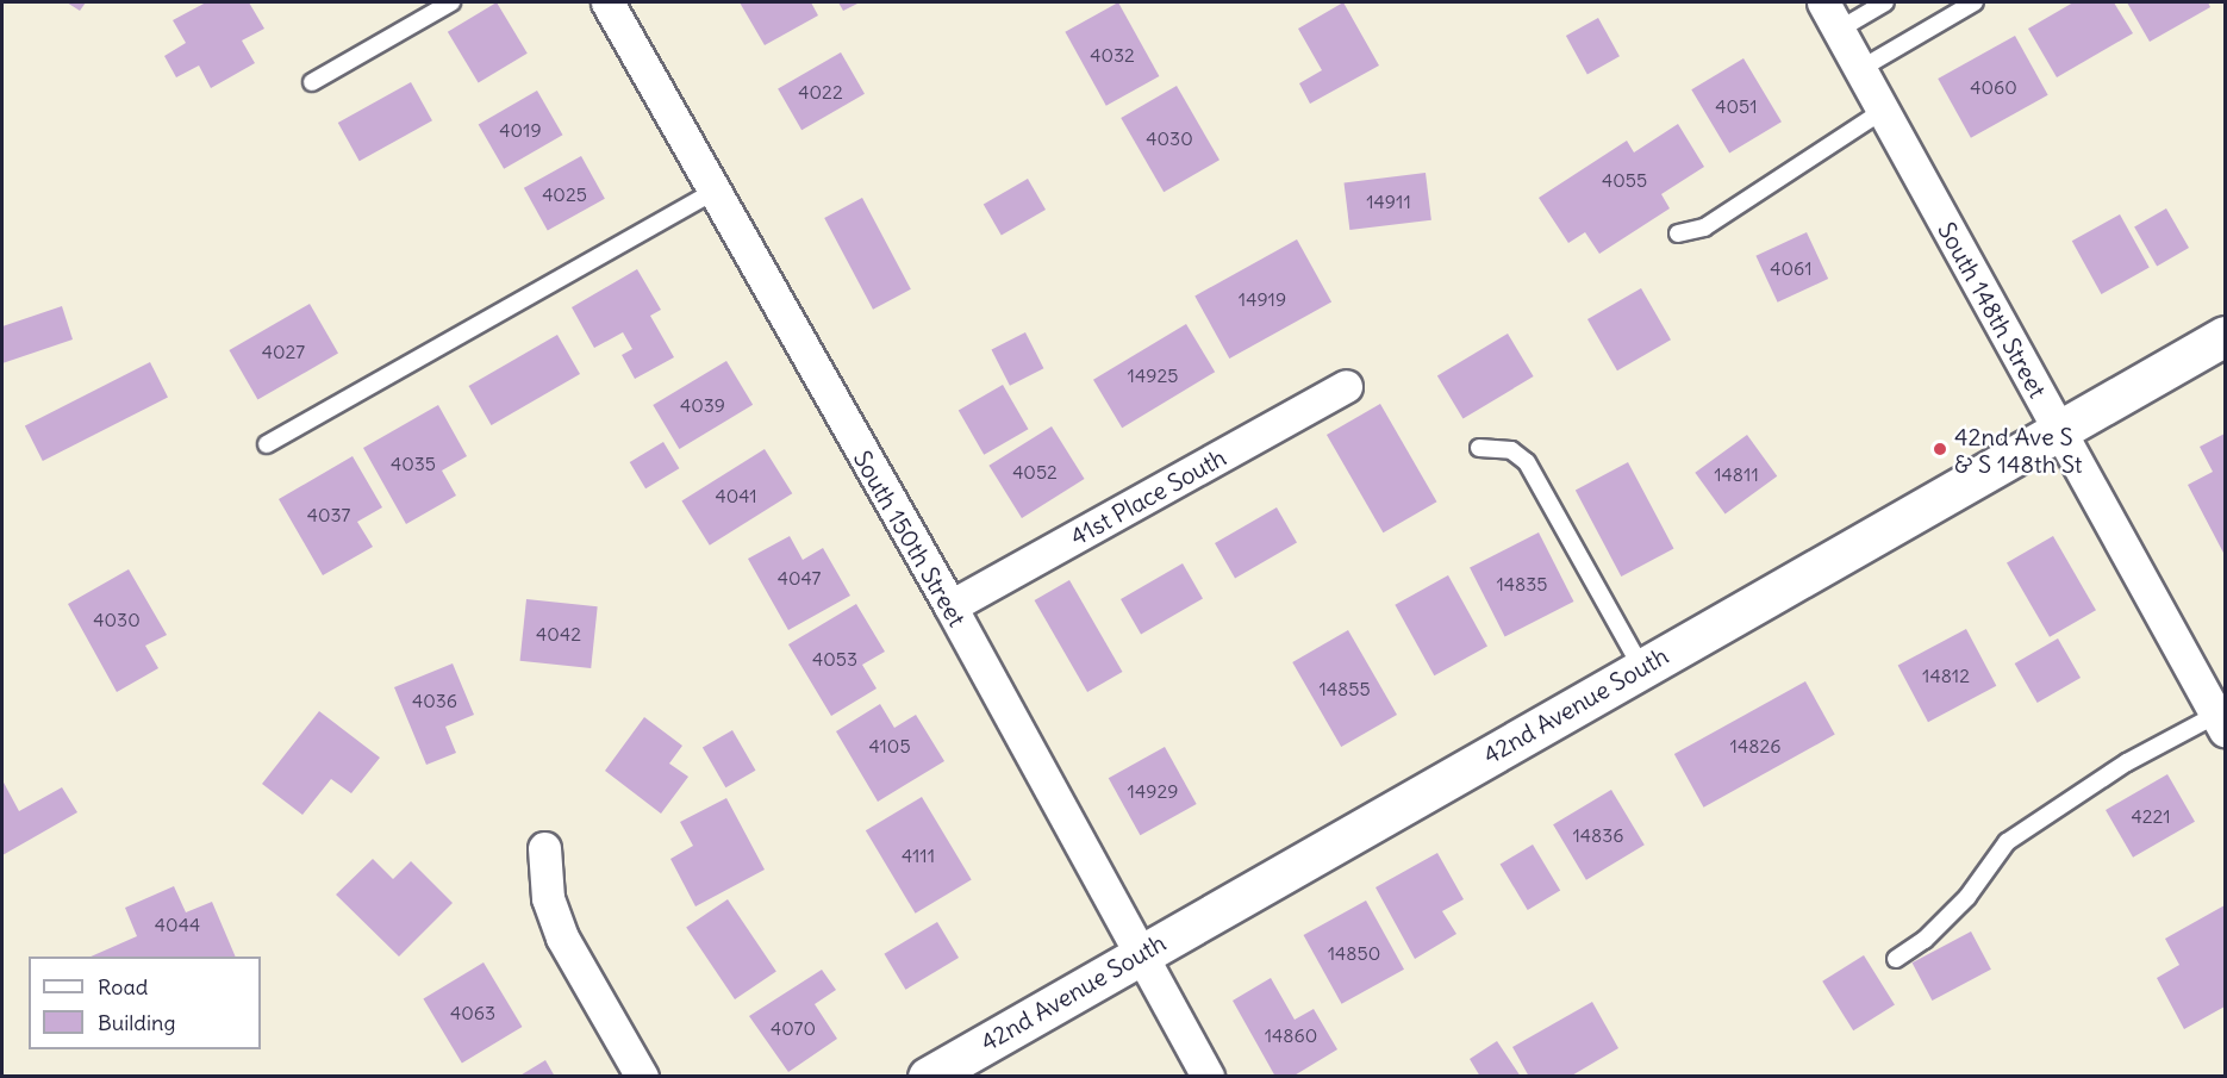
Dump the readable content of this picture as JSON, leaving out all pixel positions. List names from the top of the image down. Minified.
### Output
{"streets":{"street":["South 148th Street","41st Place South","South 150th Street","42nd Avenue South"]},"crossings":[["South 148th Street","42nd Avenue South"],["41st Place South","South 150th Street"],["South 150th Street","42nd Avenue South"]],"places":["42nd Ave S & S 148th St"],"house_numbers":["4032","4060","4022","4051","4019","4030","4055","4025","14911","4061","14919","4027","14925","4039","4035","4052","14811","4041","4037","4047","14835","4030","4042","4053","14812","14855","4036","4105","14826","14929","4221","14836","4111","4044","14850","4063","4070","14860"],"legend":["Road","Building"]}
